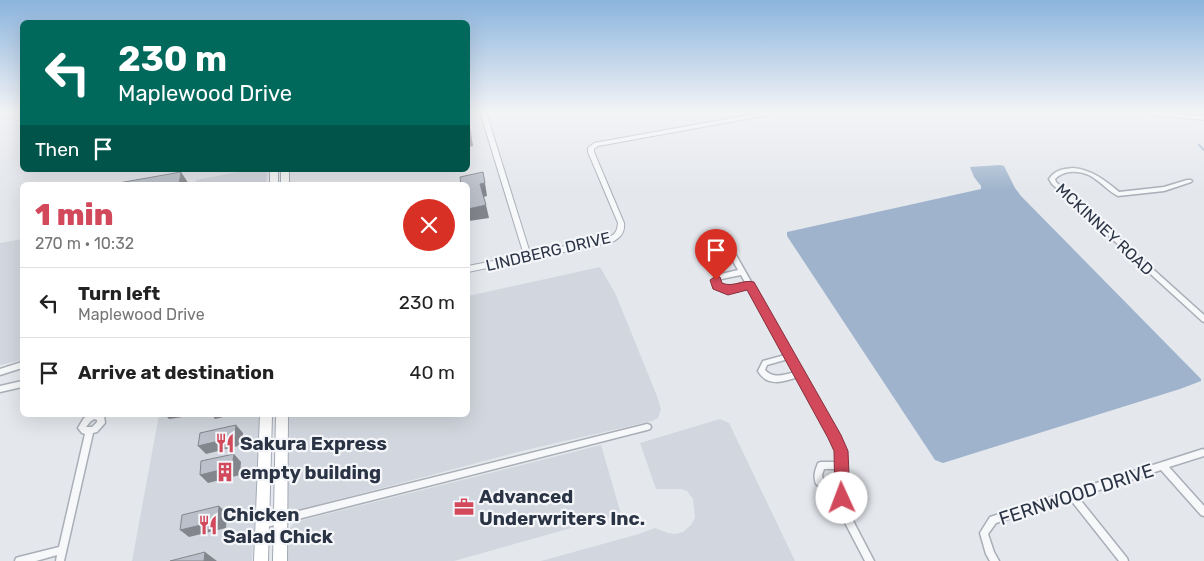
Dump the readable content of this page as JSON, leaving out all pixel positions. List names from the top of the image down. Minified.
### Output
{"streets":{"street":["MCKINNEY ROAD","LINDBERG DRIVE","FERNWOOD DRIVE"]},"places":{"restaurant":["Sakura Express","Chicken Salad Chick"],"building":["empty building"],"office":["Advanced Underwriters Inc."]},"page":{"turn":["230 m","Maplewood Drive"],"then":"Then","heading":["1 min","270 m · 10:32"],"list":[{"name":"Turn left","note":"Maplewood Drive","value":"230 m"},{"name":"Arrive at destination","value":"40 m"}]}}
